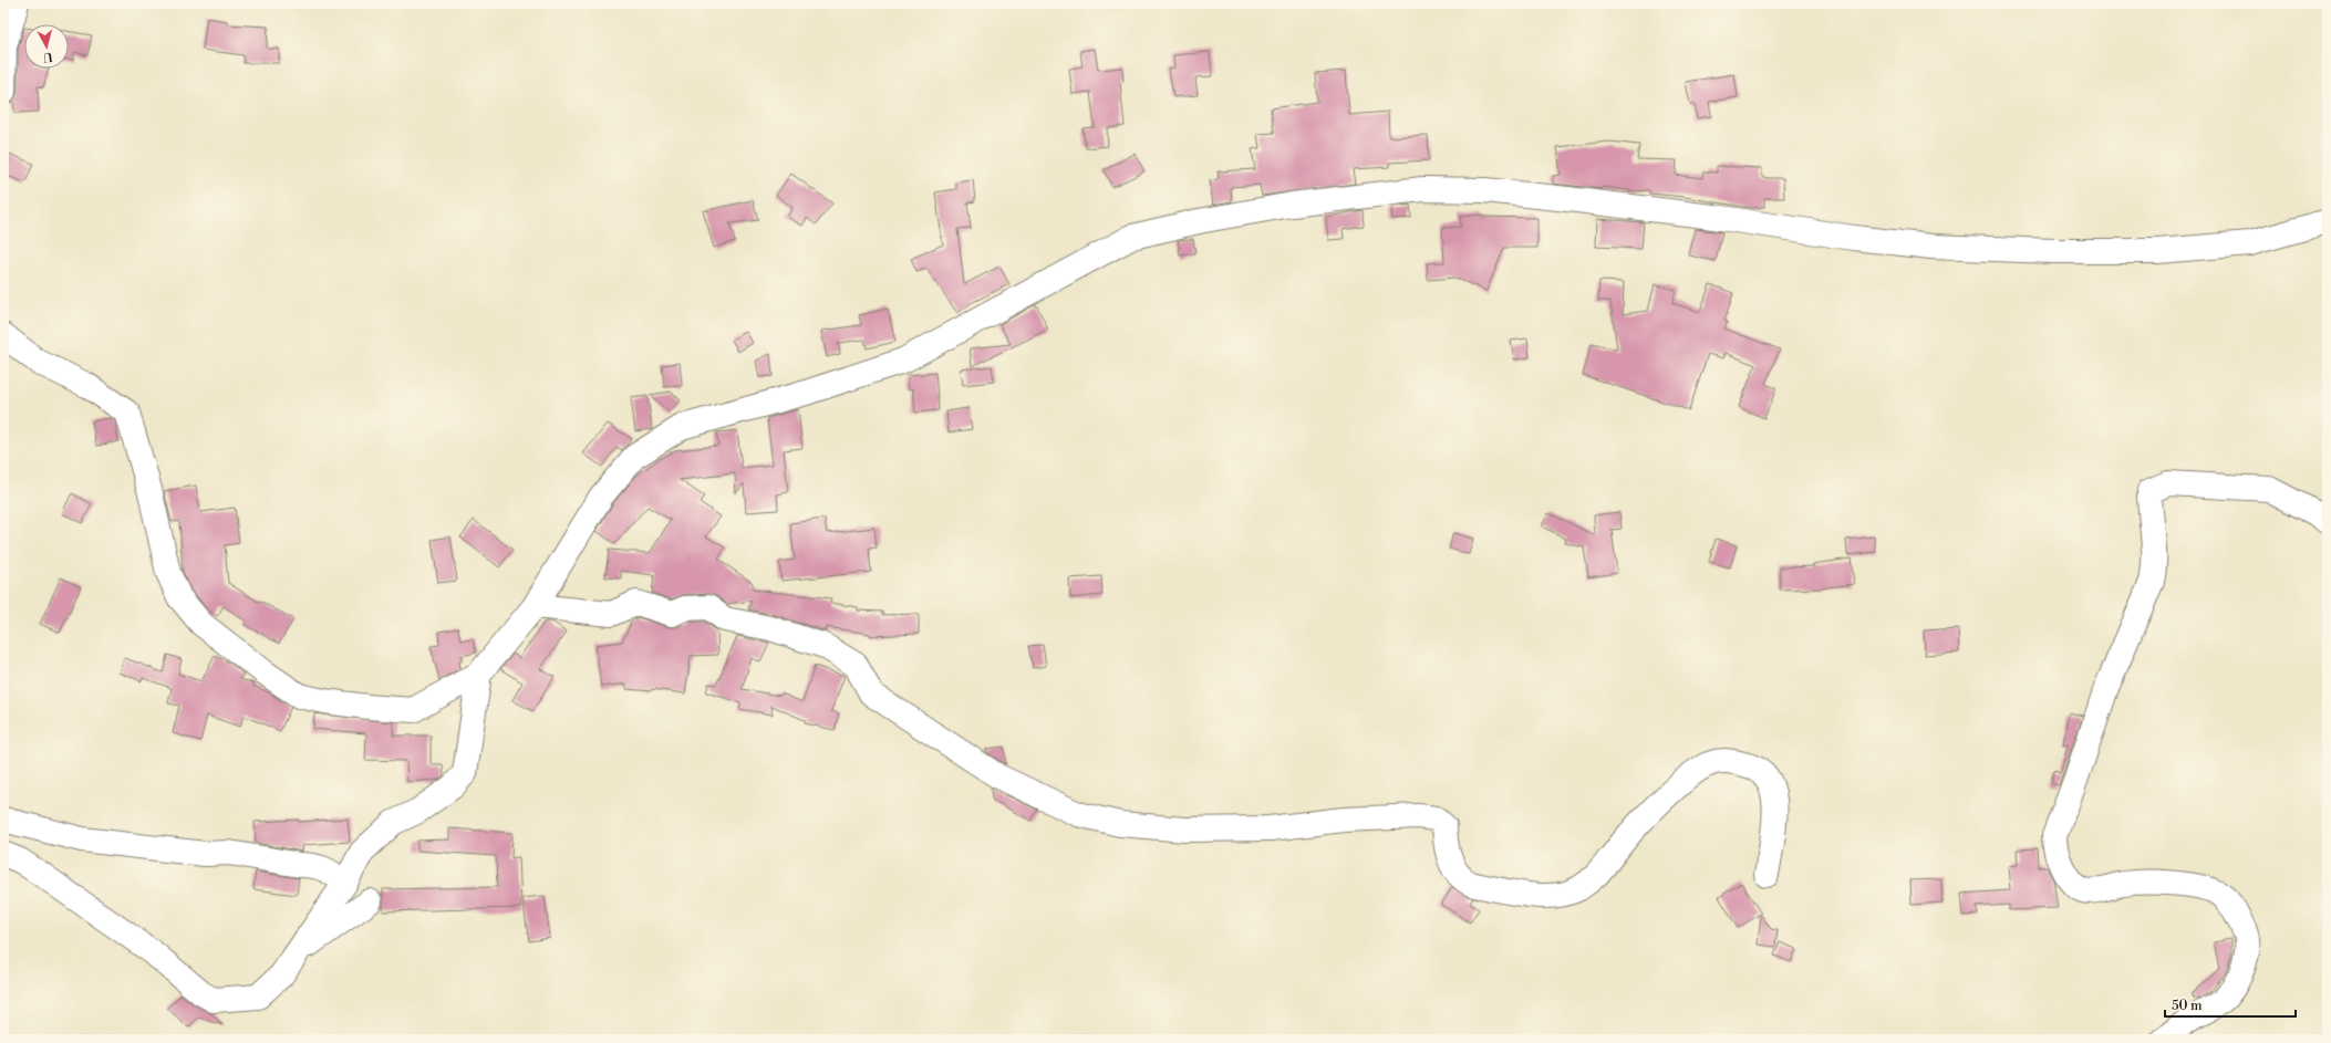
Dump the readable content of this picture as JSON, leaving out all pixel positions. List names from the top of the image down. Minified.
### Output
{"scale_bar":"50 m","north":"bottom"}
